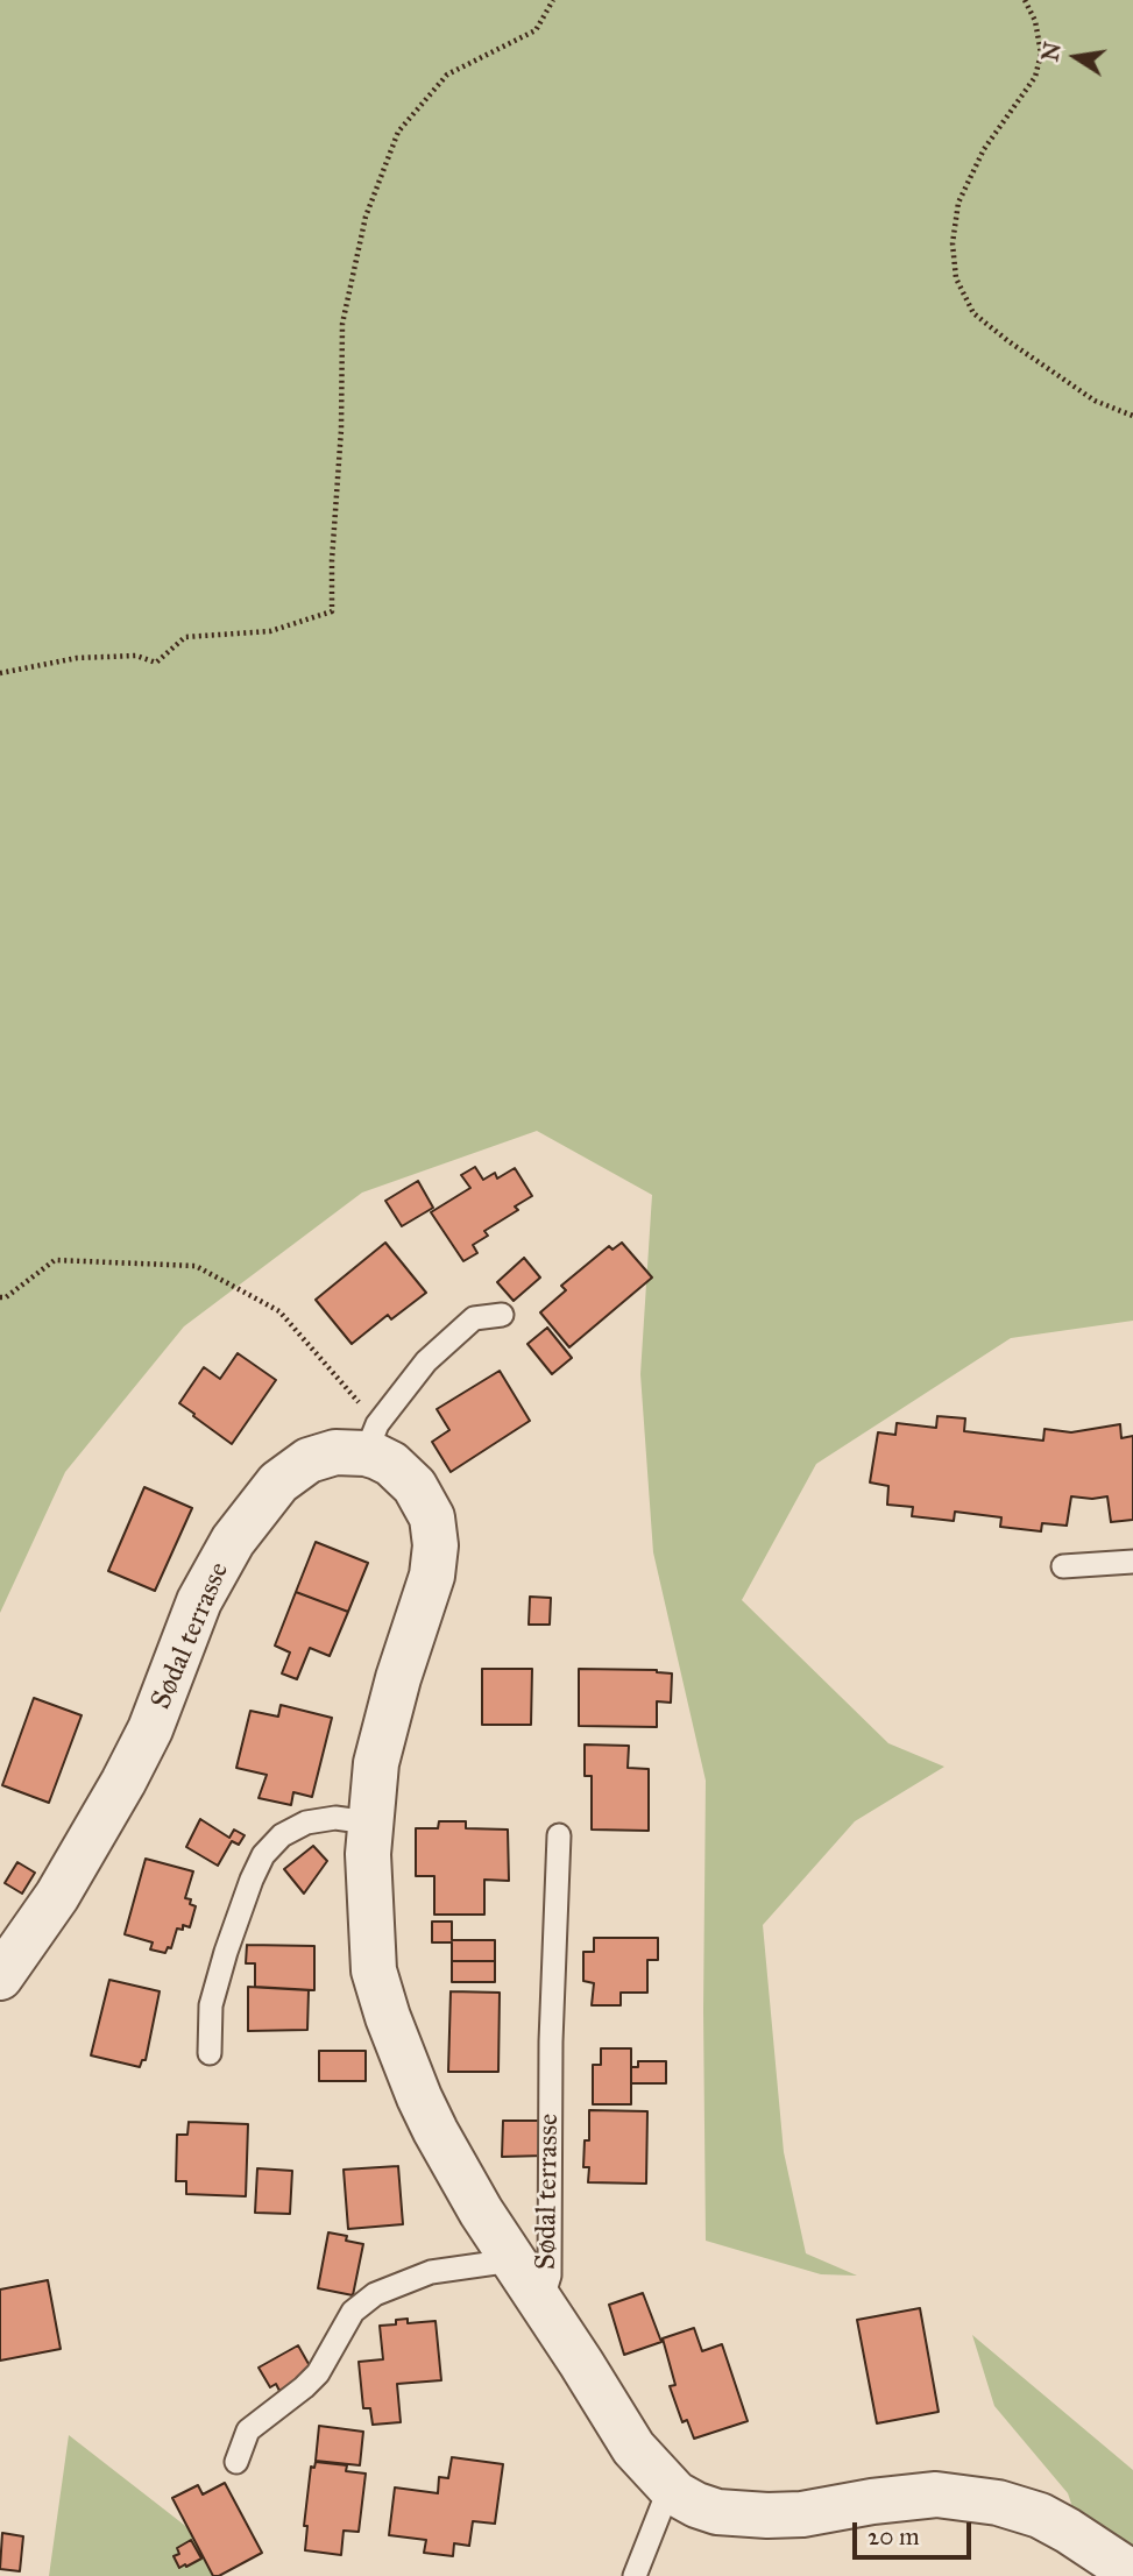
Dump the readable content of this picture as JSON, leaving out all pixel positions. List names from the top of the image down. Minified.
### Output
{"streets":{"street":["Sødal terrasse"]},"scale_bar":"20 m","north":"left"}
